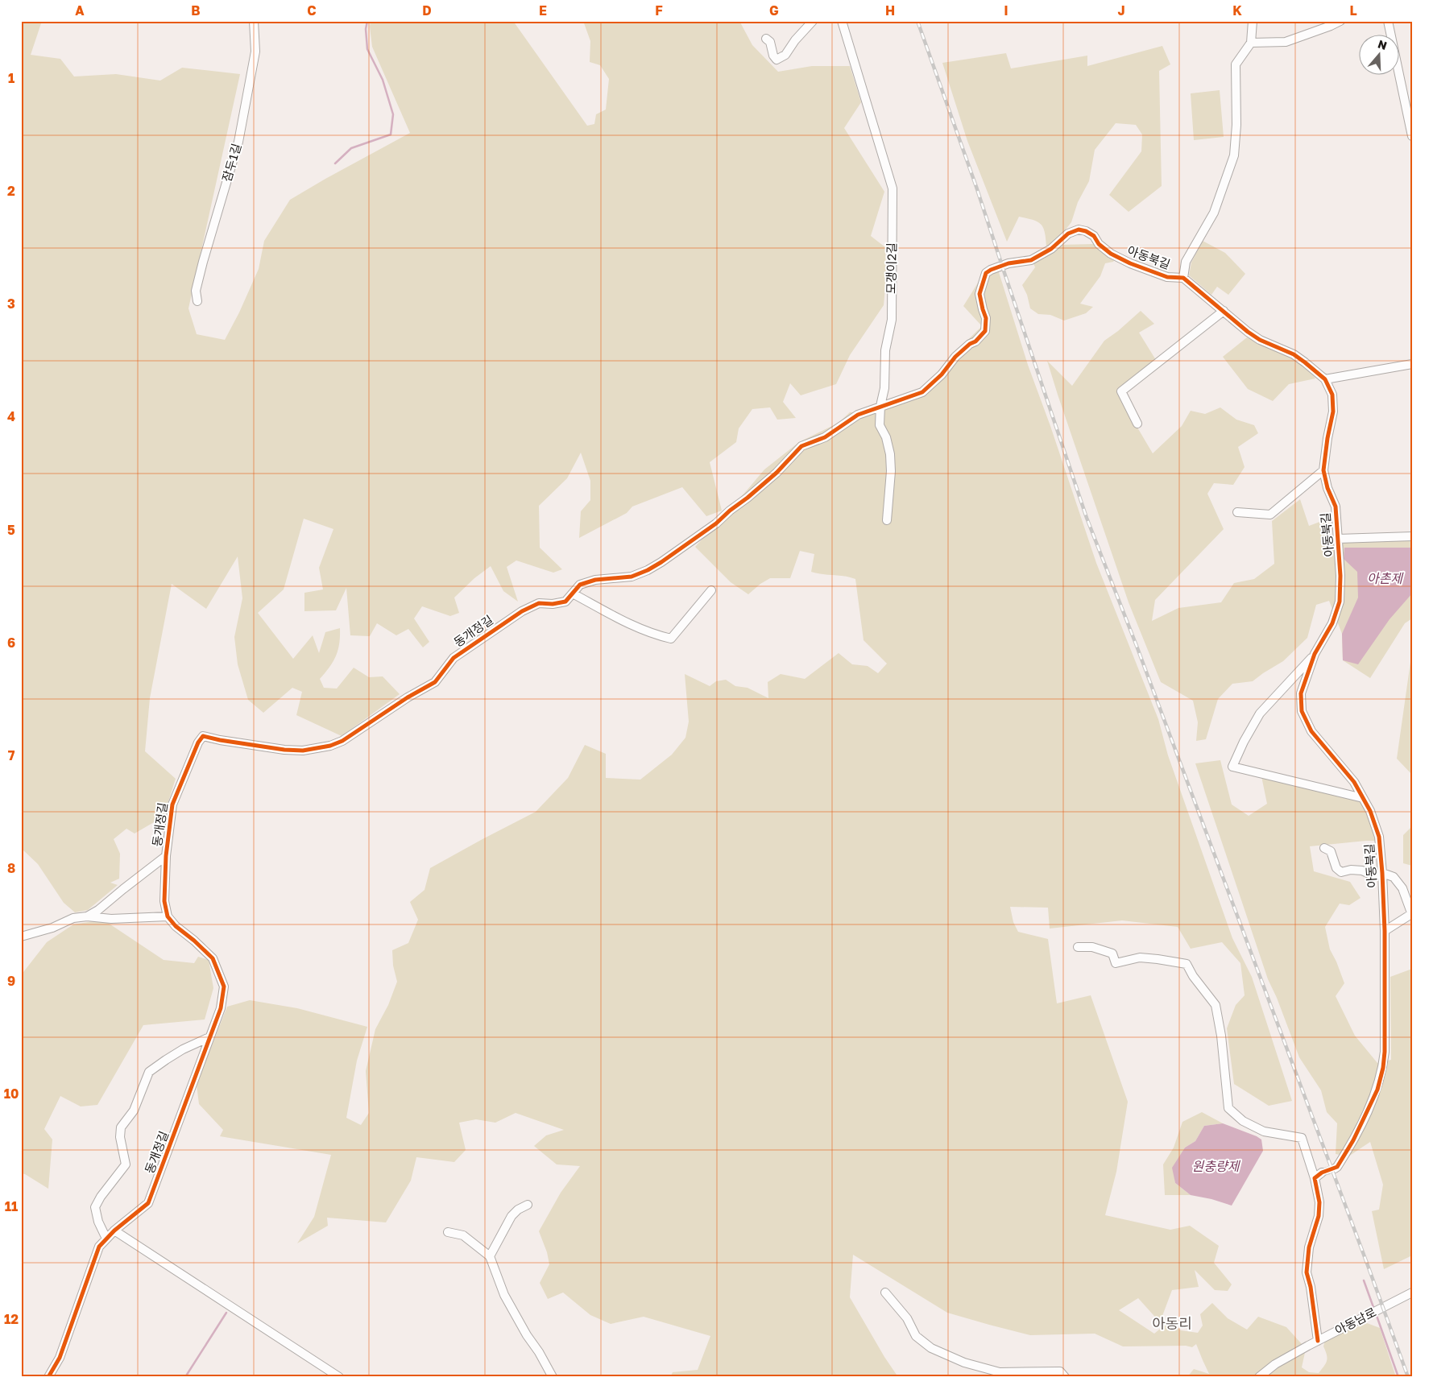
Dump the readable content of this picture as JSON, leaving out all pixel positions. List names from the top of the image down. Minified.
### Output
{"streets":{"street":["잠두1길","아동북길","모갱이2길","동개정길","아동남로"]},"crossings":[["아동북길","모갱이2길"],["아동북길","동개정길"],["모갱이2길","동개정길"]],"districts":["아동리"],"water":["아촌제","원충량제"],"north":"top","grid":{"columns":["A","B","C","D","E","F","G","H","I","J","K","L"],"rows":["1","2","3","4","5","6","7","8","9","10","11","12"]}}
